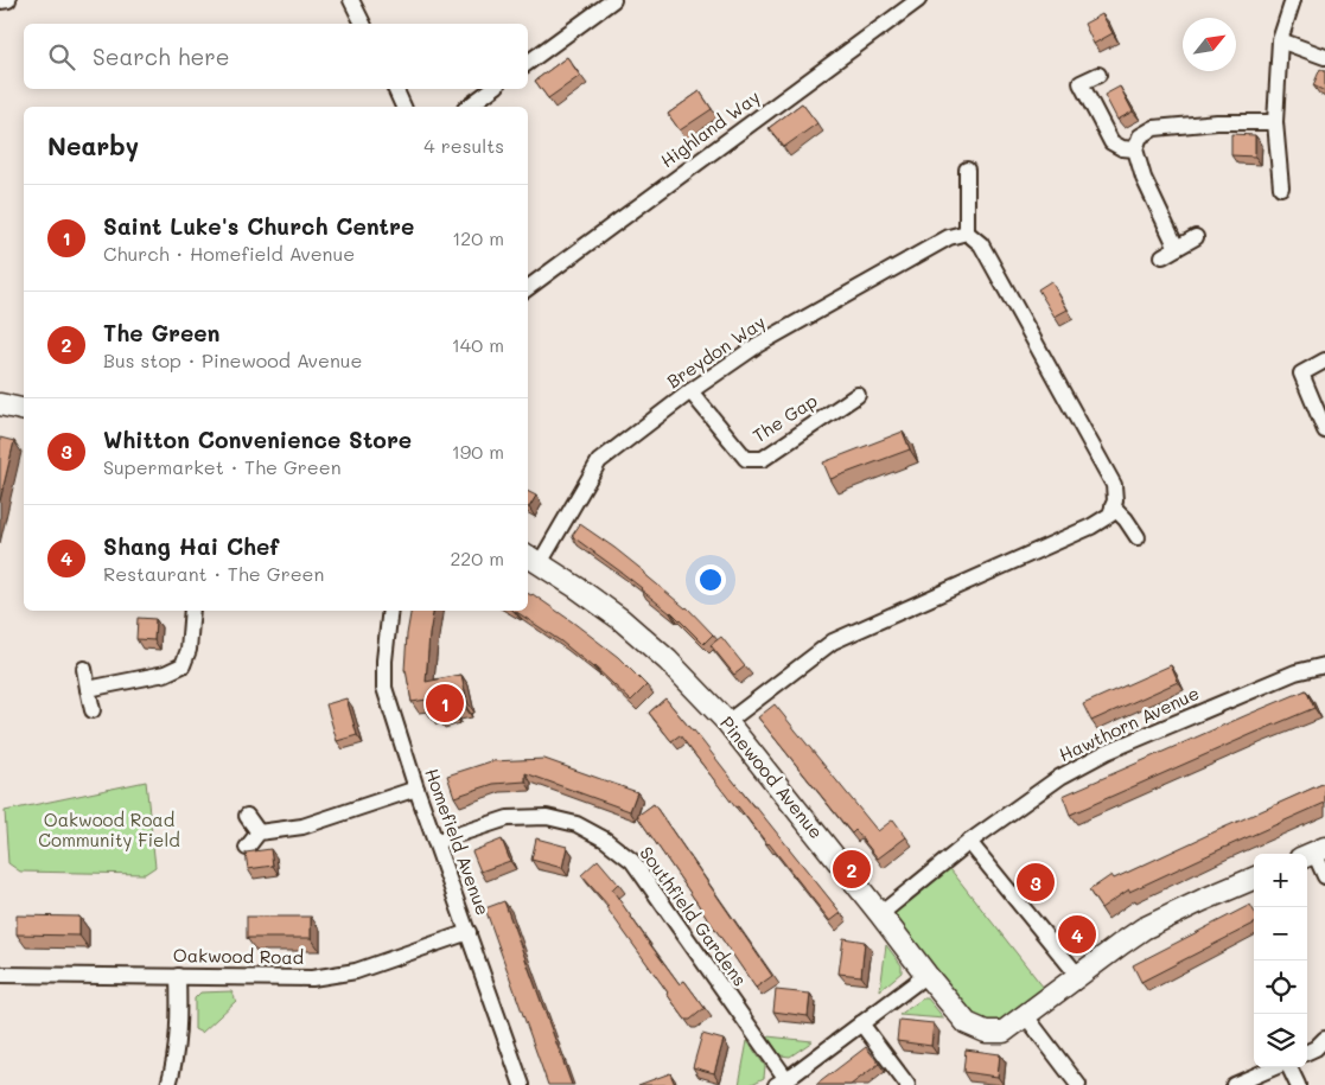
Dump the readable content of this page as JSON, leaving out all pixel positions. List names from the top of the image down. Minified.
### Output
{"streets":{"street":["Highland Way","Breydon Way","The Gap","Hawthorn Avenue","Pinewood Avenue","Homefield Avenue","Southfield Gardens","Oakwood Road"]},"crossings":[["Breydon Way","The Gap"],["Breydon Way","Pinewood Avenue"],["Hawthorn Avenue","Pinewood Avenue"],["Homefield Avenue","Southfield Gardens"],["Homefield Avenue","Oakwood Road"]],"parks":["Oakwood Road Community Field"],"north":"top right","page":{"search":"Search here","heading":["Nearby","4 results"],"list":[{"mark":"1","name":"Saint Luke's Church Centre","note":"Church · Homefield Avenue","value":"120 m"},{"mark":"2","name":"The Green","note":"Bus stop · Pinewood Avenue","value":"140 m"},{"mark":"3","name":"Whitton Convenience Store","note":"Supermarket · The Green","value":"190 m"},{"mark":"4","name":"Shang Hai Chef","note":"Restaurant · The Green","value":"220 m"}],"pins":["1","2","3","4"],"map_buttons":["+","−"]}}
